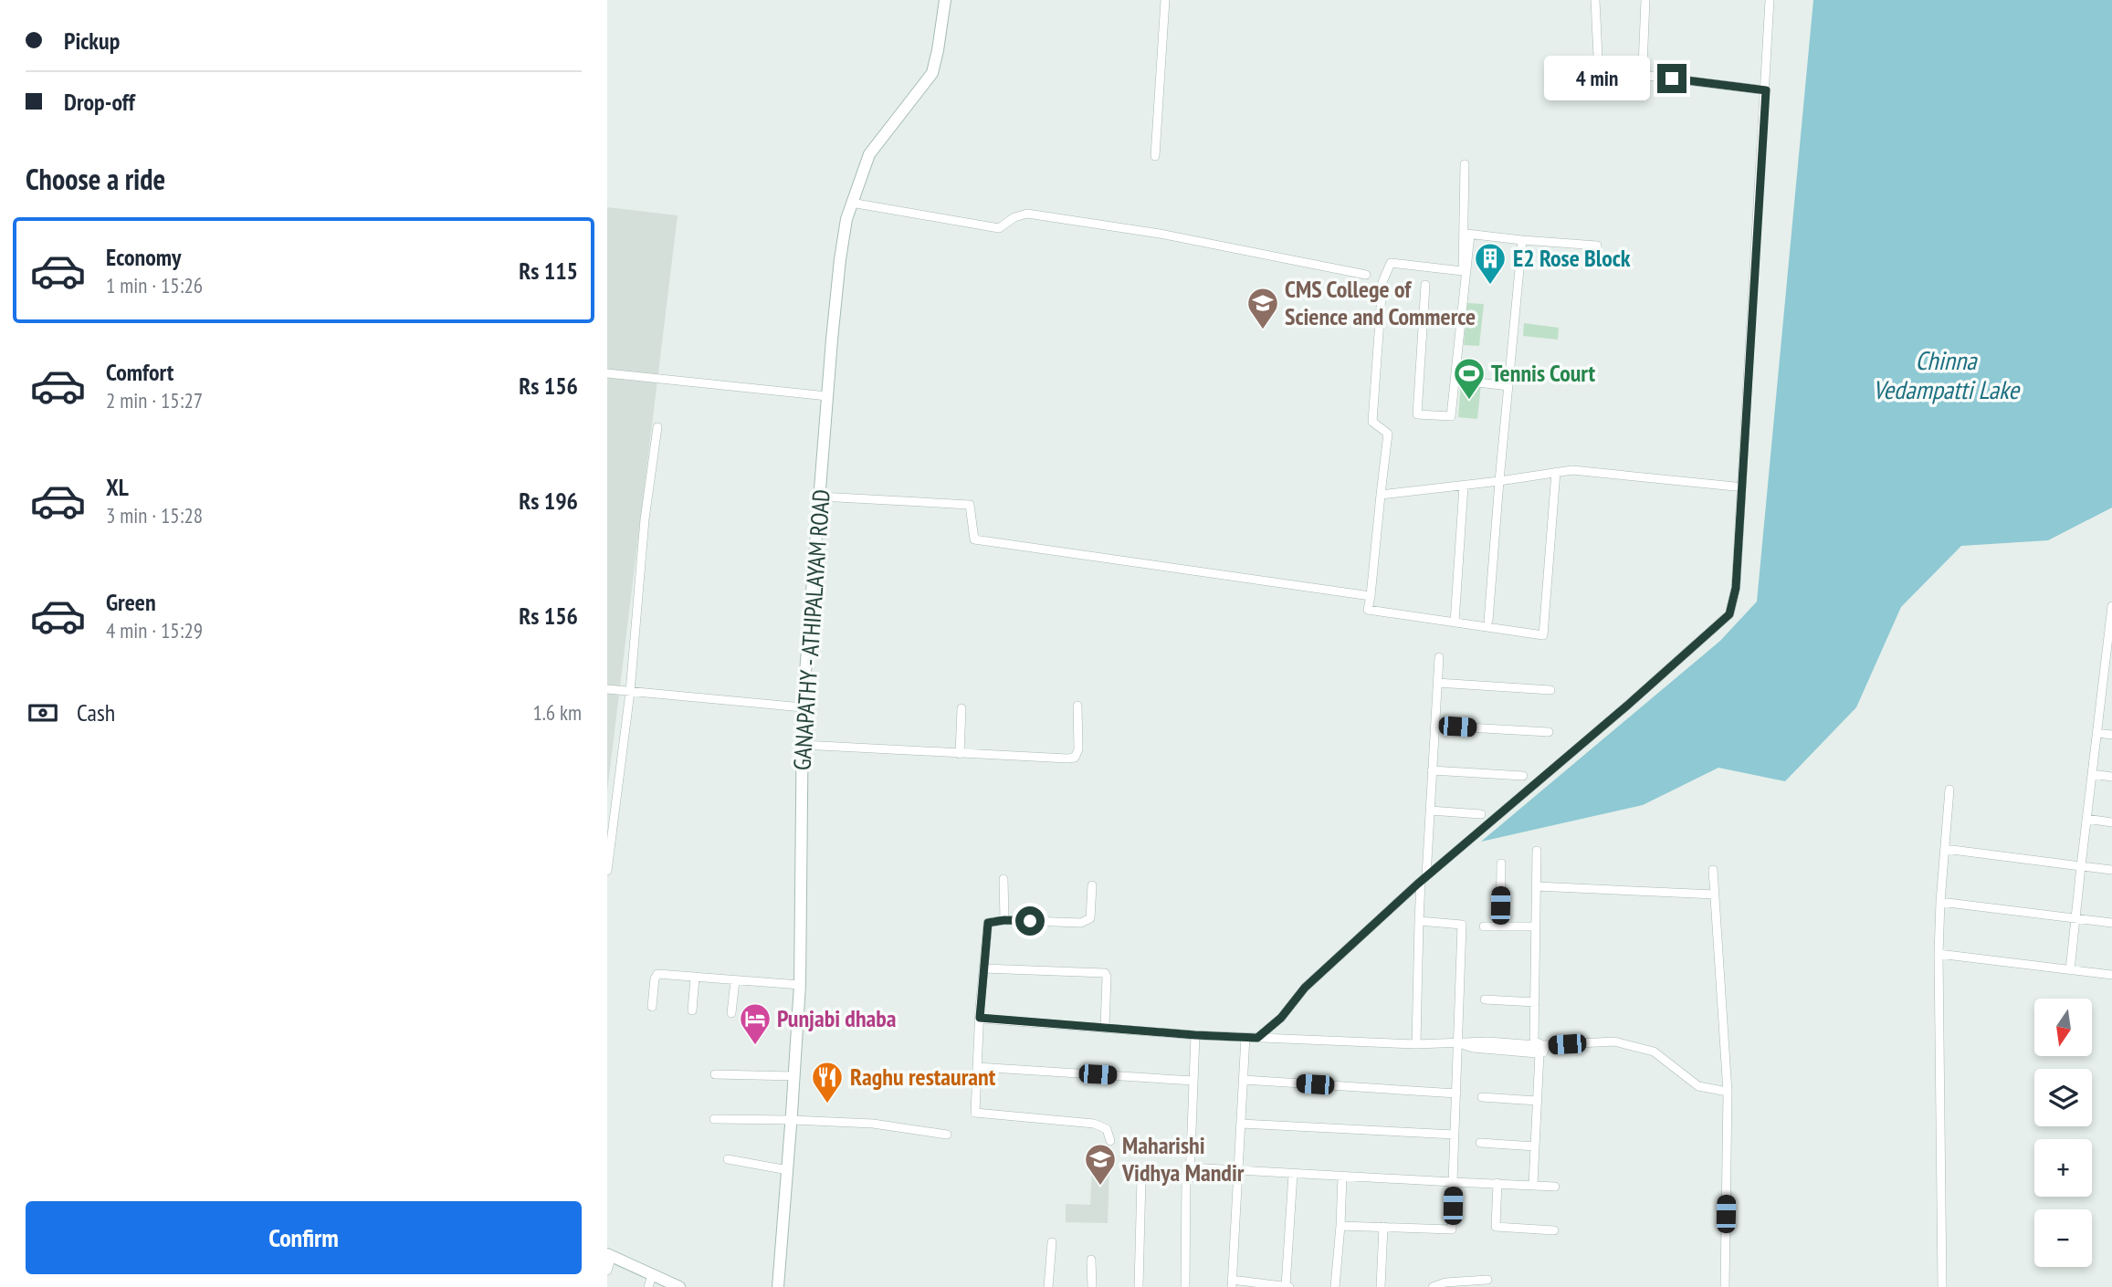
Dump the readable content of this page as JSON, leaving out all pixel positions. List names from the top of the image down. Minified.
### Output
{"streets":{"main road":["GANAPATHY - ATHIPALAYAM ROAD"]},"water":["Chinna Vedampatti Lake"],"places":{"building":["E2 Rose Block"],"school or university":["CMS College of Science and Commerce","Maharishi Vidhya Mandir"],"sports":["Tennis Court"],"hotel":["Punjabi dhaba"],"restaurant":["Raghu restaurant"]},"north":"bottom","page":{"banner":["Pickup","Drop-off"],"bubble":"4 min","heading":"Choose a ride","list":[{"name":"Economy","note":"1 min · 15:26","value":"Rs 115"},{"name":"Comfort","note":"2 min · 15:27","value":"Rs 156"},{"name":"XL","note":"3 min · 15:28","value":"Rs 196"},{"name":"Green","note":"4 min · 15:29","value":"Rs 156"}],"pay":["Cash","1.6 km"],"map_buttons":["+","−"],"buttons":"Confirm"}}
